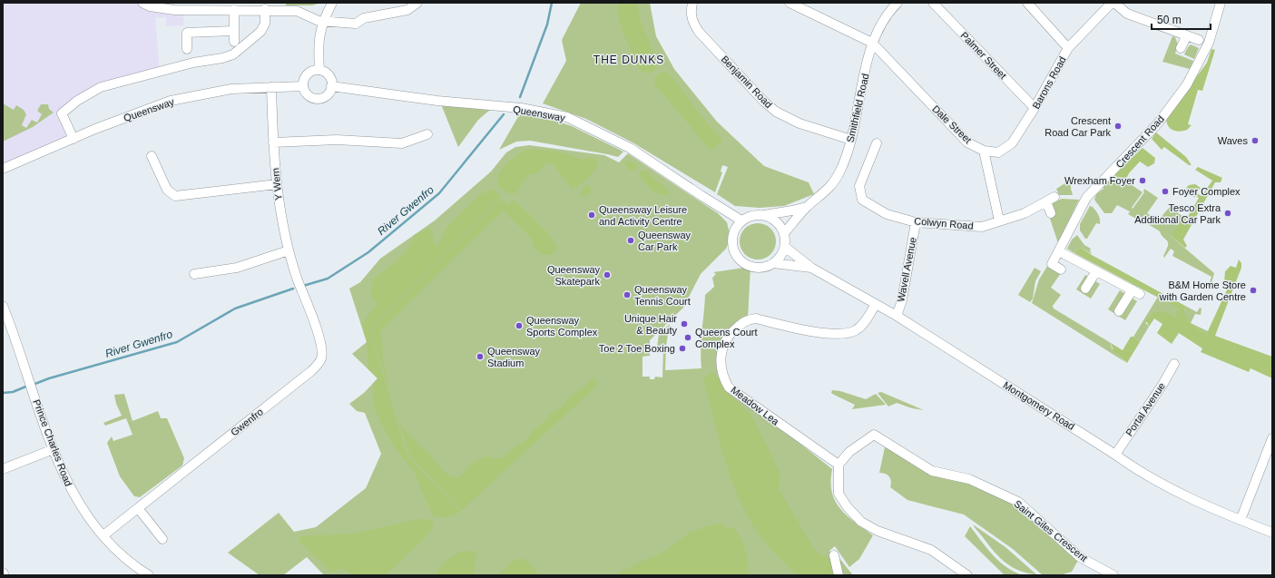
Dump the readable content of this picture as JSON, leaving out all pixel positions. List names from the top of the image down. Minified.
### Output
{"streets":{"street":["Palmer Street","Benjamin Road","Barons Road","Smithfield Road","Queensway","Dale Street","Crescent Road","Y Wern","Colwyn Road","Wavell Avenue","Meadow Lea","Montgomery Road","Portal Avenue","Gwenfro","Prince Charles Road","Saint Giles Crescent"]},"crossings":[["Palmer Street","Barons Road"],["Benjamin Road","Smithfield Road"],["Barons Road","Dale Street"],["Smithfield Road","Queensway"],["Smithfield Road","Dale Street"],["Smithfield Road","Montgomery Road"],["Queensway","Y Wern"],["Queensway","Montgomery Road"],["Y Wern","Gwenfro"],["Colwyn Road","Wavell Avenue"],["Wavell Avenue","Montgomery Road"],["Meadow Lea","Montgomery Road"],["Meadow Lea","Saint Giles Crescent"],["Montgomery Road","Portal Avenue"],["Gwenfro","Prince Charles Road"]],"districts":["THE DUNKS"],"water":["River Gwenfro"],"places":["Crescent Road Car Park","Waves","Wrexham Foyer","Foyer Complex","Tesco Extra Additional Car Park","Queensway Leisure and Activity Centre","Queensway Car Park","Queensway Skatepark","B&M Home Store with Garden Centre","Queensway Tennis Court","Unique Hair & Beauty","Queensway Sports Complex","Queens Court Complex","Toe 2 Toe Boxing","Queensway Stadium"],"scale_bar":"50 m"}
